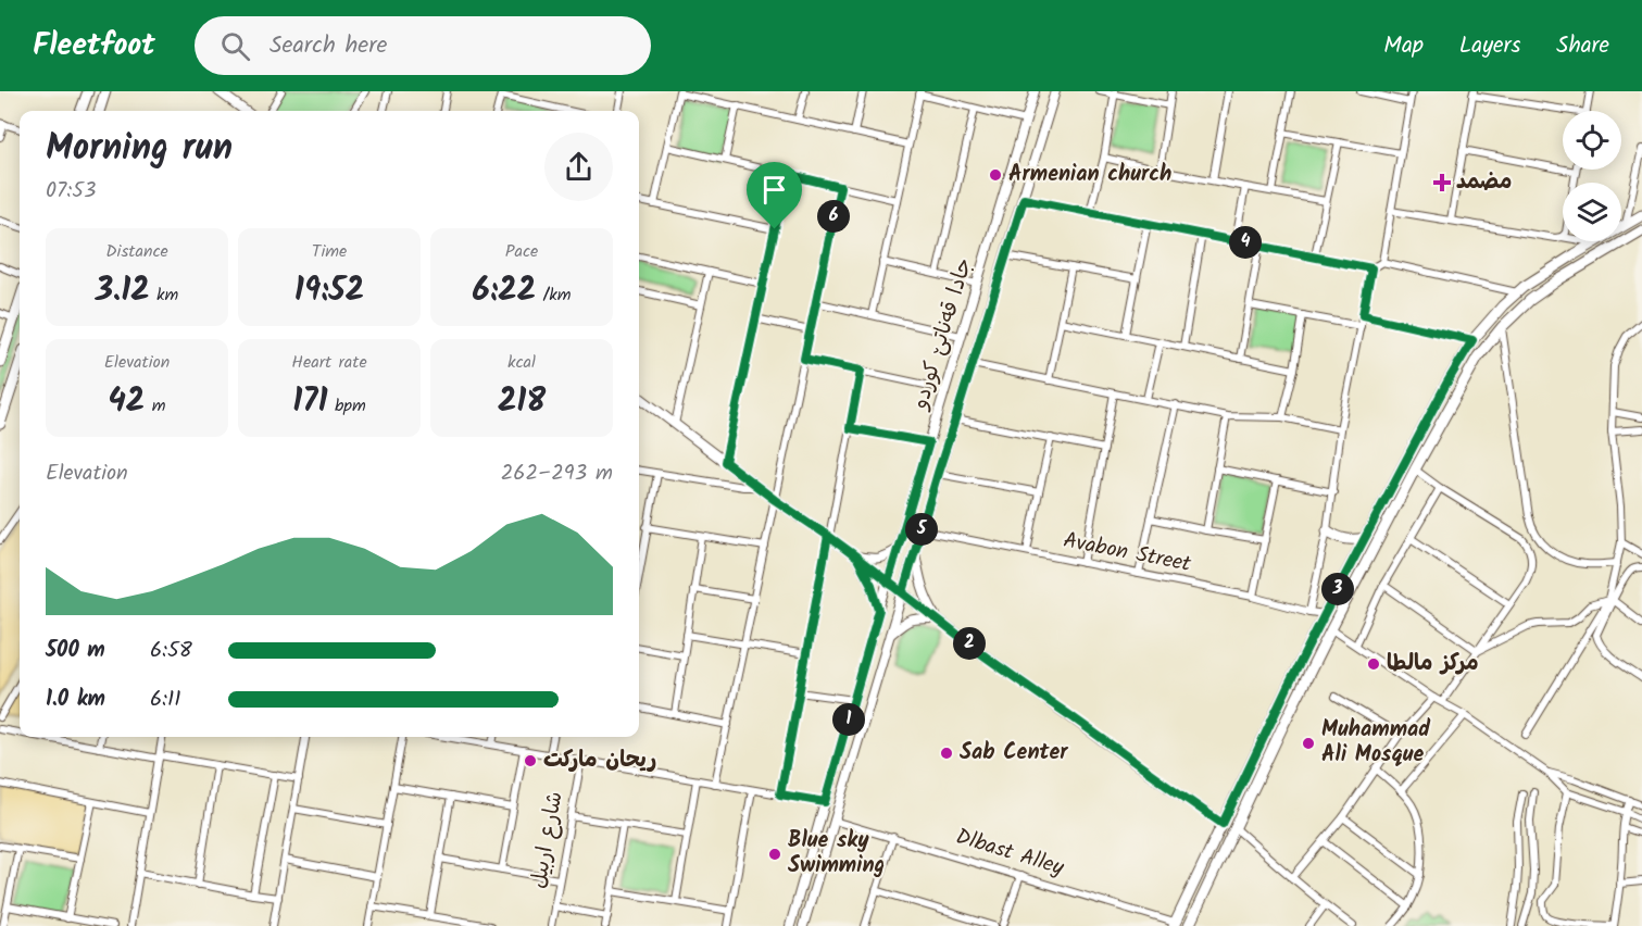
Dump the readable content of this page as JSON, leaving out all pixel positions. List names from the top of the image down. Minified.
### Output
{"streets":{"street":["جادا قەناتێ کوردو","Avabon Street","شارع اربيل","Dlbast Alley"]},"crossings":[["جادا قەناتێ کوردو","Avabon Street"],["جادا قەناتێ کوردو","Dlbast Alley"]],"places":{"other":["Armenian church","مركز مالطا","Muhammad Ali Mosque","Sab Center","ريحان ماركت","Blue sky Swimming"],"health":["مضمد"]},"page":{"header":"Fleetfoot","search":"Search here","nav":["Map","Layers","Share"],"heading":["Morning run","07:53"],"pins":["6","4","5","3","2","1"],"stats":[["Distance","3.12 km"],["Time","19:52"],["Pace","6:22 /km"],["Elevation","42 m"],["Heart rate","171 bpm"],["kcal","218"]],"chart":["Elevation","262–293 m"],"list":[{"name":"500 m","note":"6:58"},{"name":"1.0 km","note":"6:11"}]}}
